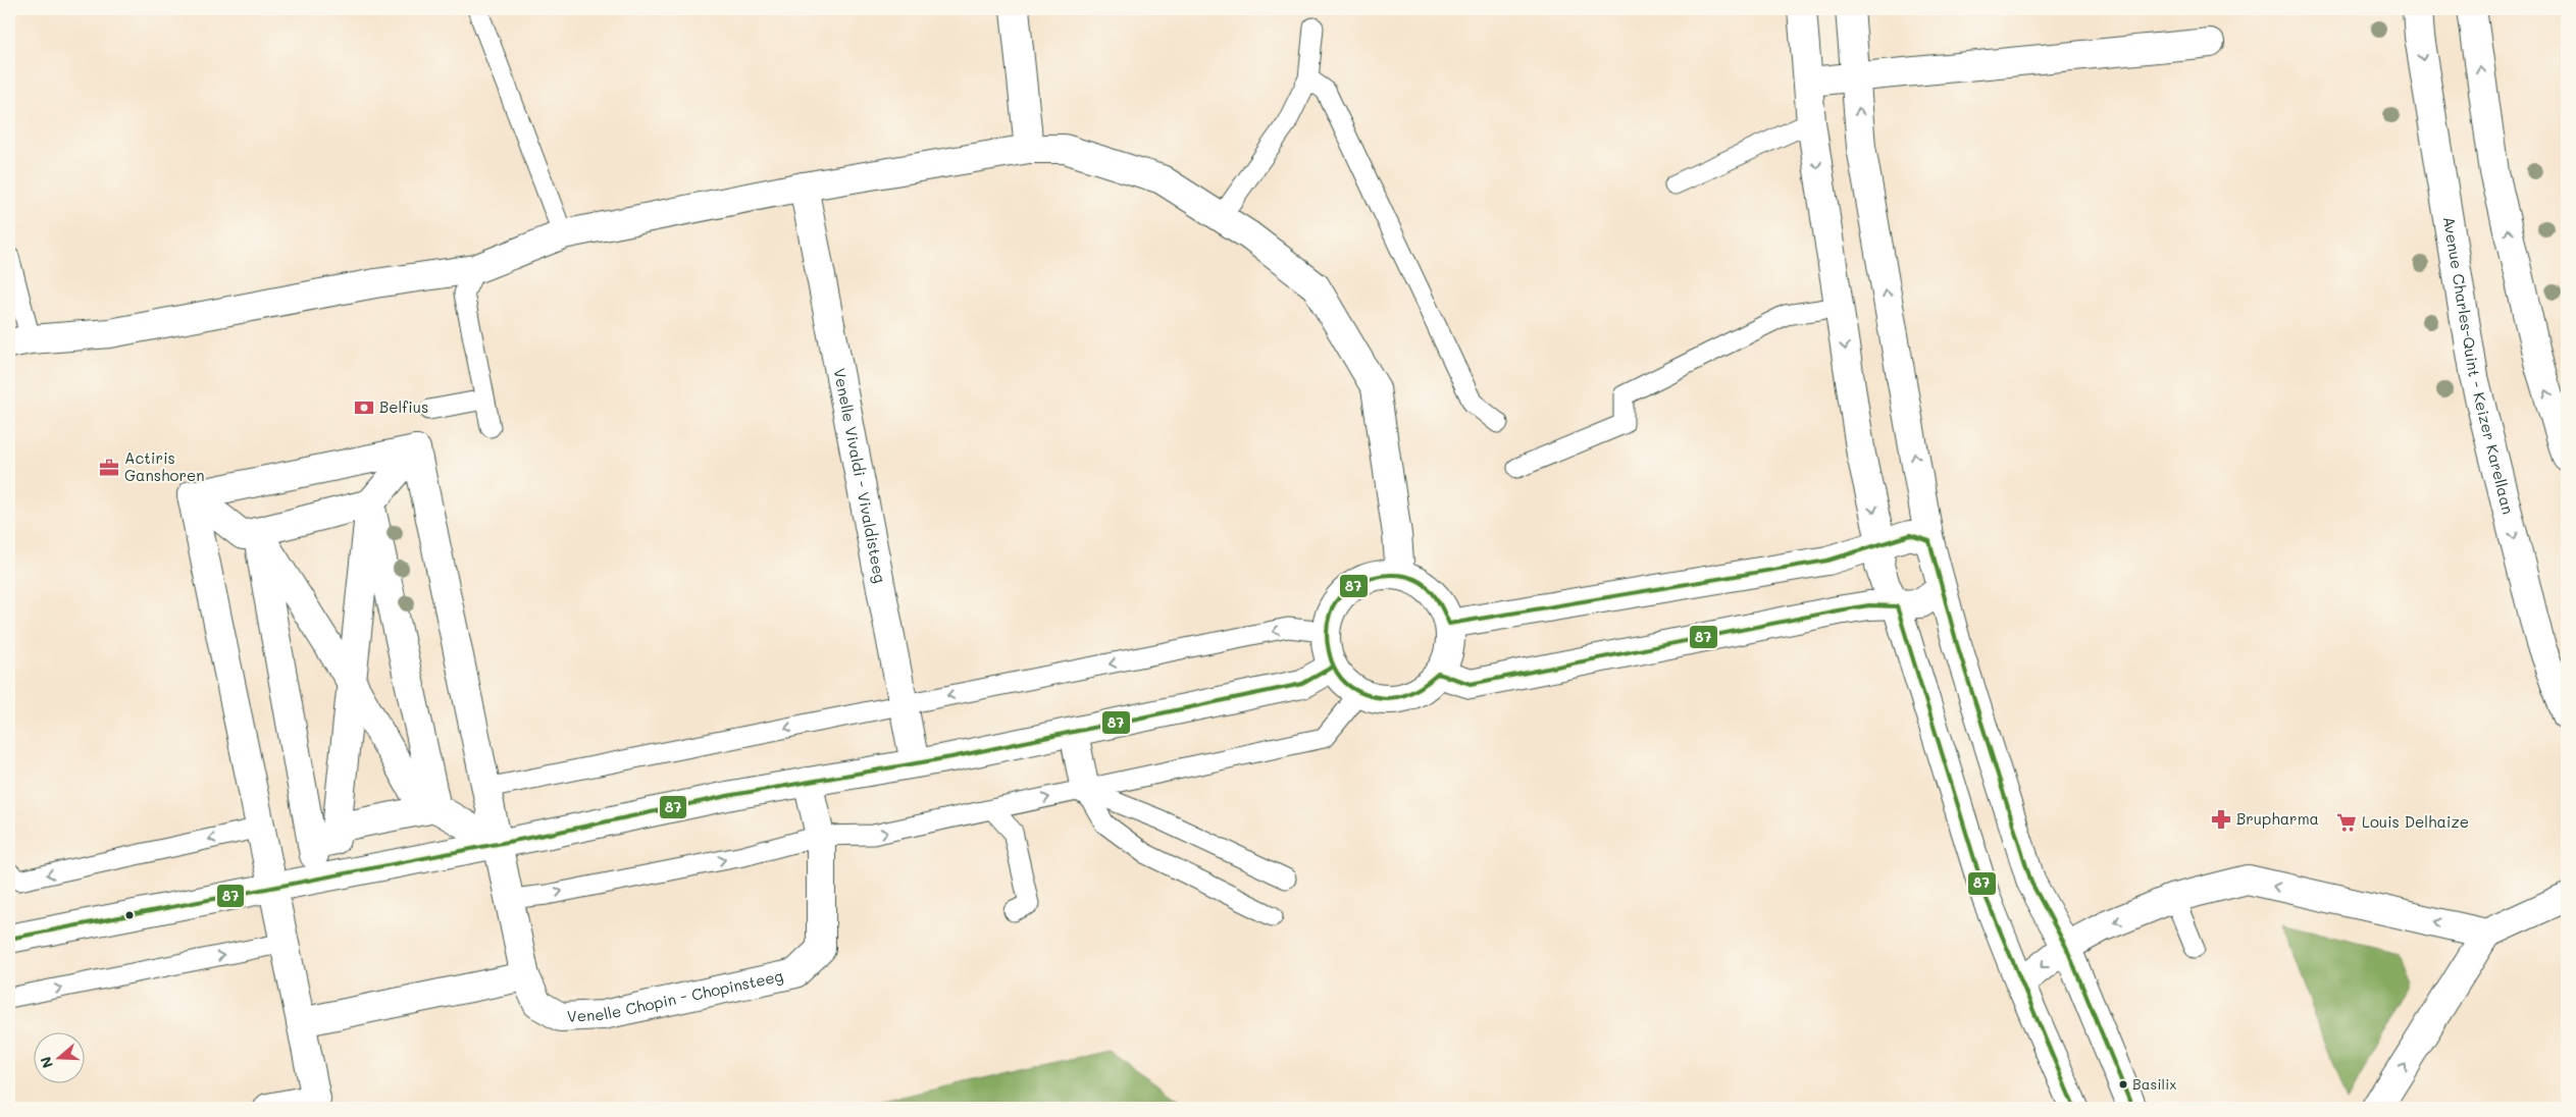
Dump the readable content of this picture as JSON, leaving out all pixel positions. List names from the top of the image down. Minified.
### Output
{"streets":{"street":["Avenue Charles-Quint - Keizer Karellaan","Venelle Vivaldi - Vivaldisteeg","Venelle Chopin - Chopinsteeg"]},"places":{"bank":["Belfius"],"office":["Actiris Ganshoren"],"pharmacy":["Brupharma"],"supermarket":["Louis Delhaize"],"other":["Basilix"]},"lines":["transit line 87"],"north":"left"}
